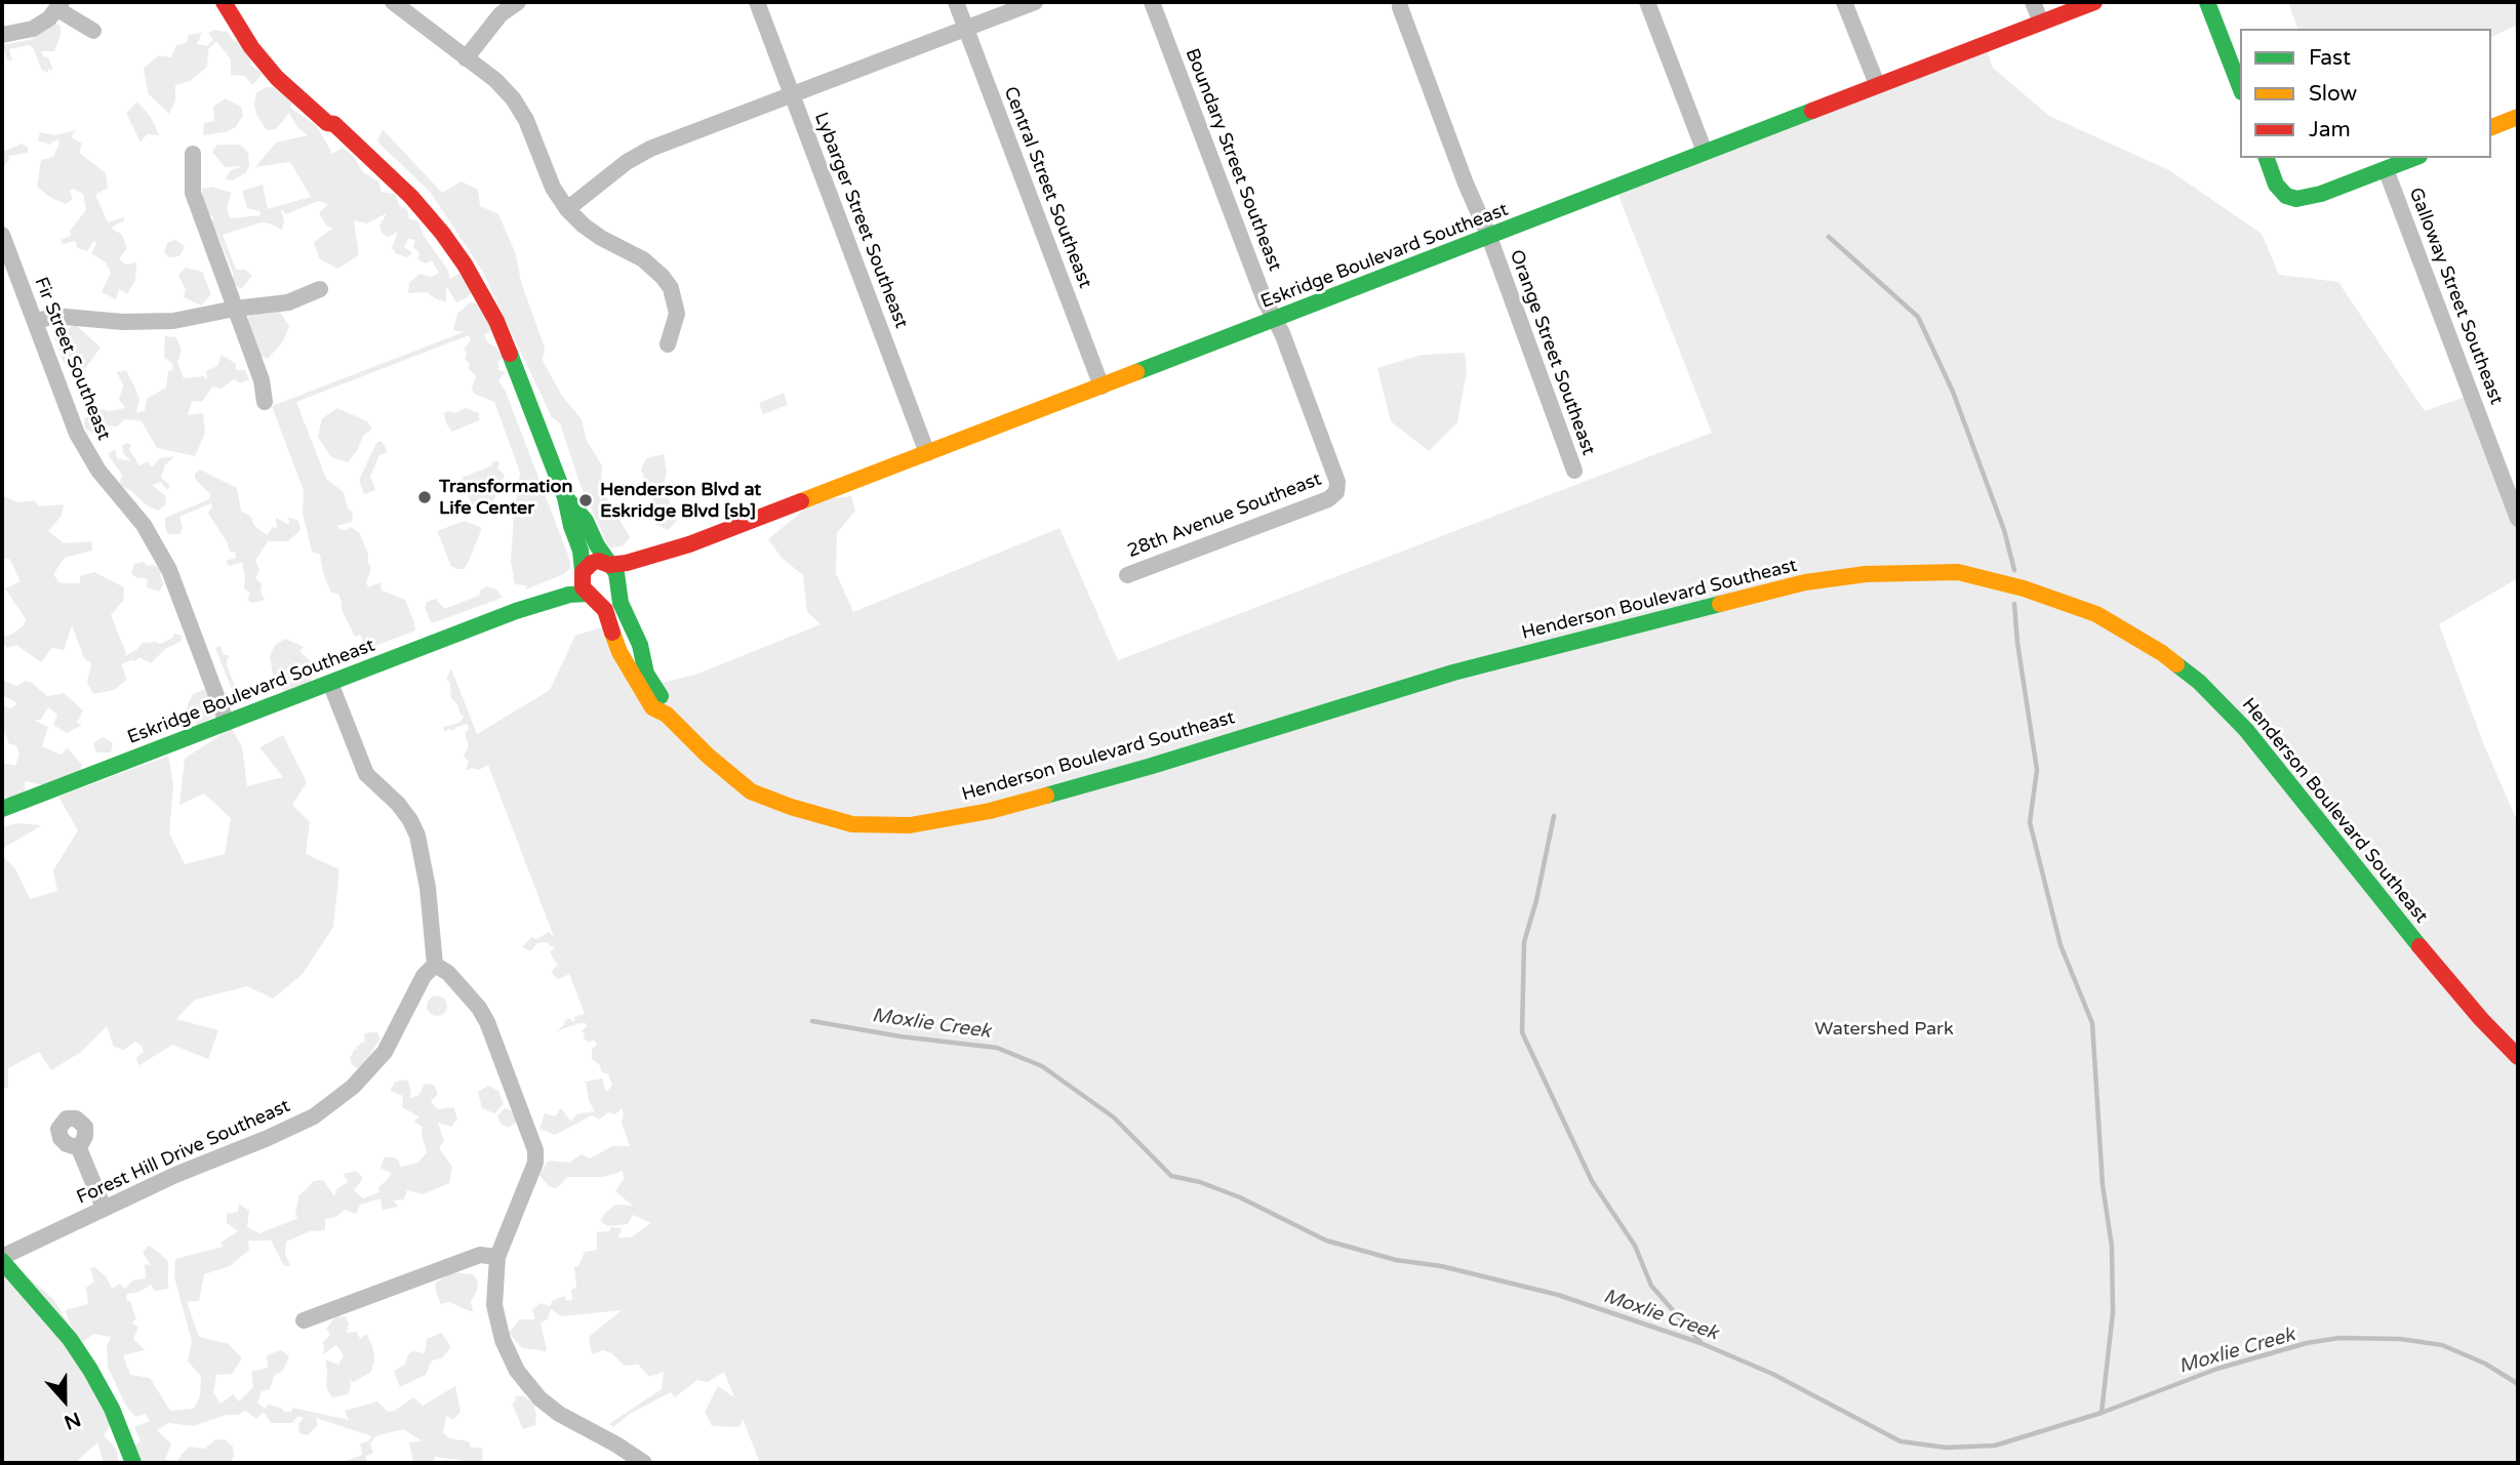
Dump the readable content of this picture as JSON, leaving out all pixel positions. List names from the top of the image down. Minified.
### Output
{"streets":{"main road":["Eskridge Boulevard Southeast","Henderson Boulevard Southeast"],"street":["Boundary Street Southeast","Central Street Southeast","Lybarger Street Southeast","Galloway Street Southeast","Orange Street Southeast","Fir Street Southeast","28th Avenue Southeast","Forest Hill Drive Southeast"]},"crossings":[["Boundary Street Southeast","Eskridge Boulevard Southeast"],["Boundary Street Southeast","28th Avenue Southeast"],["Central Street Southeast","Eskridge Boulevard Southeast"],["Lybarger Street Southeast","Eskridge Boulevard Southeast"],["Eskridge Boulevard Southeast","Orange Street Southeast"],["Eskridge Boulevard Southeast","Fir Street Southeast"],["Eskridge Boulevard Southeast","Henderson Boulevard Southeast"]],"water":["Moxlie Creek"],"parks":["Watershed Park"],"places":["Transformation Life Center","Henderson Blvd at Eskridge Blvd [sb]"],"legend":["Fast","Slow","Jam"],"north":"bottom"}
